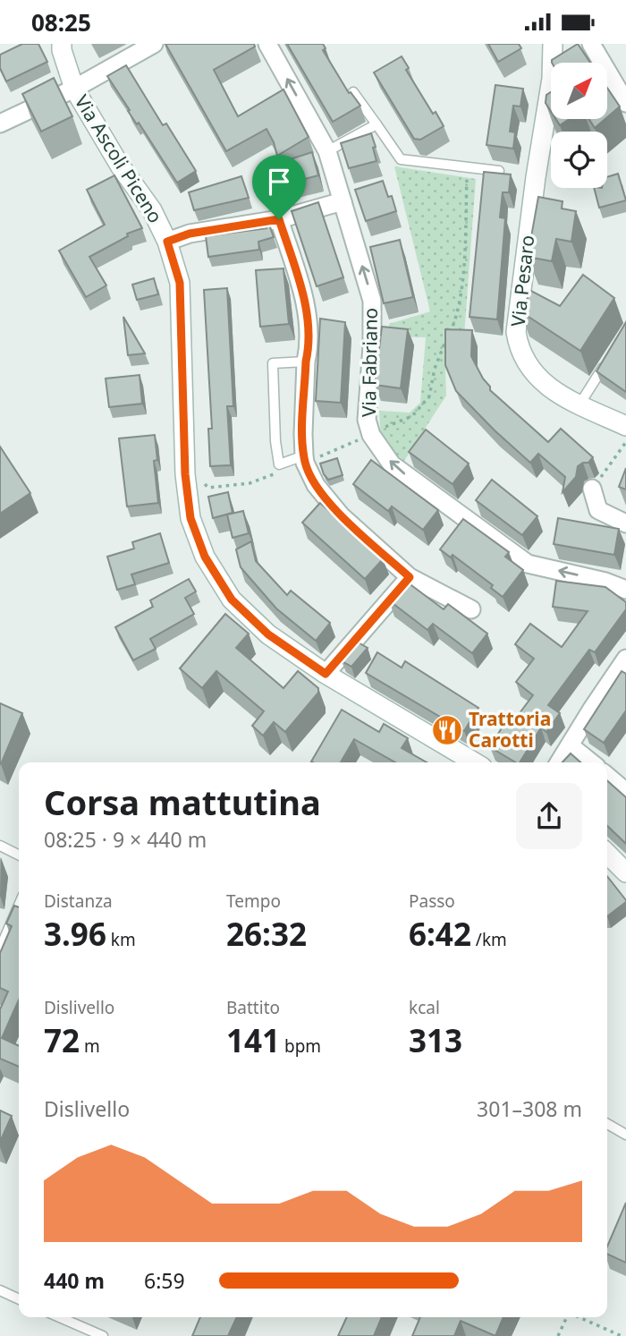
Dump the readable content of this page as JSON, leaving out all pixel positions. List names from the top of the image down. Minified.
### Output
{"streets":{"street":["Via Ascoli Piceno","Via Pesaro","Via Fabriano"]},"places":{"restaurant":["Trattoria Carotti"]},"north":"top right","page":{"status":"08:25","heading":["Corsa mattutina","08:25 · 9 × 440 m"],"stats":[["Distanza","3.96 km"],["Tempo","26:32"],["Passo","6:42 /km"],["Dislivello","72 m"],["Battito","141 bpm"],["kcal","313"]],"chart":["Dislivello","301–308 m"],"list":[{"name":"440 m","note":"6:59"}]}}
